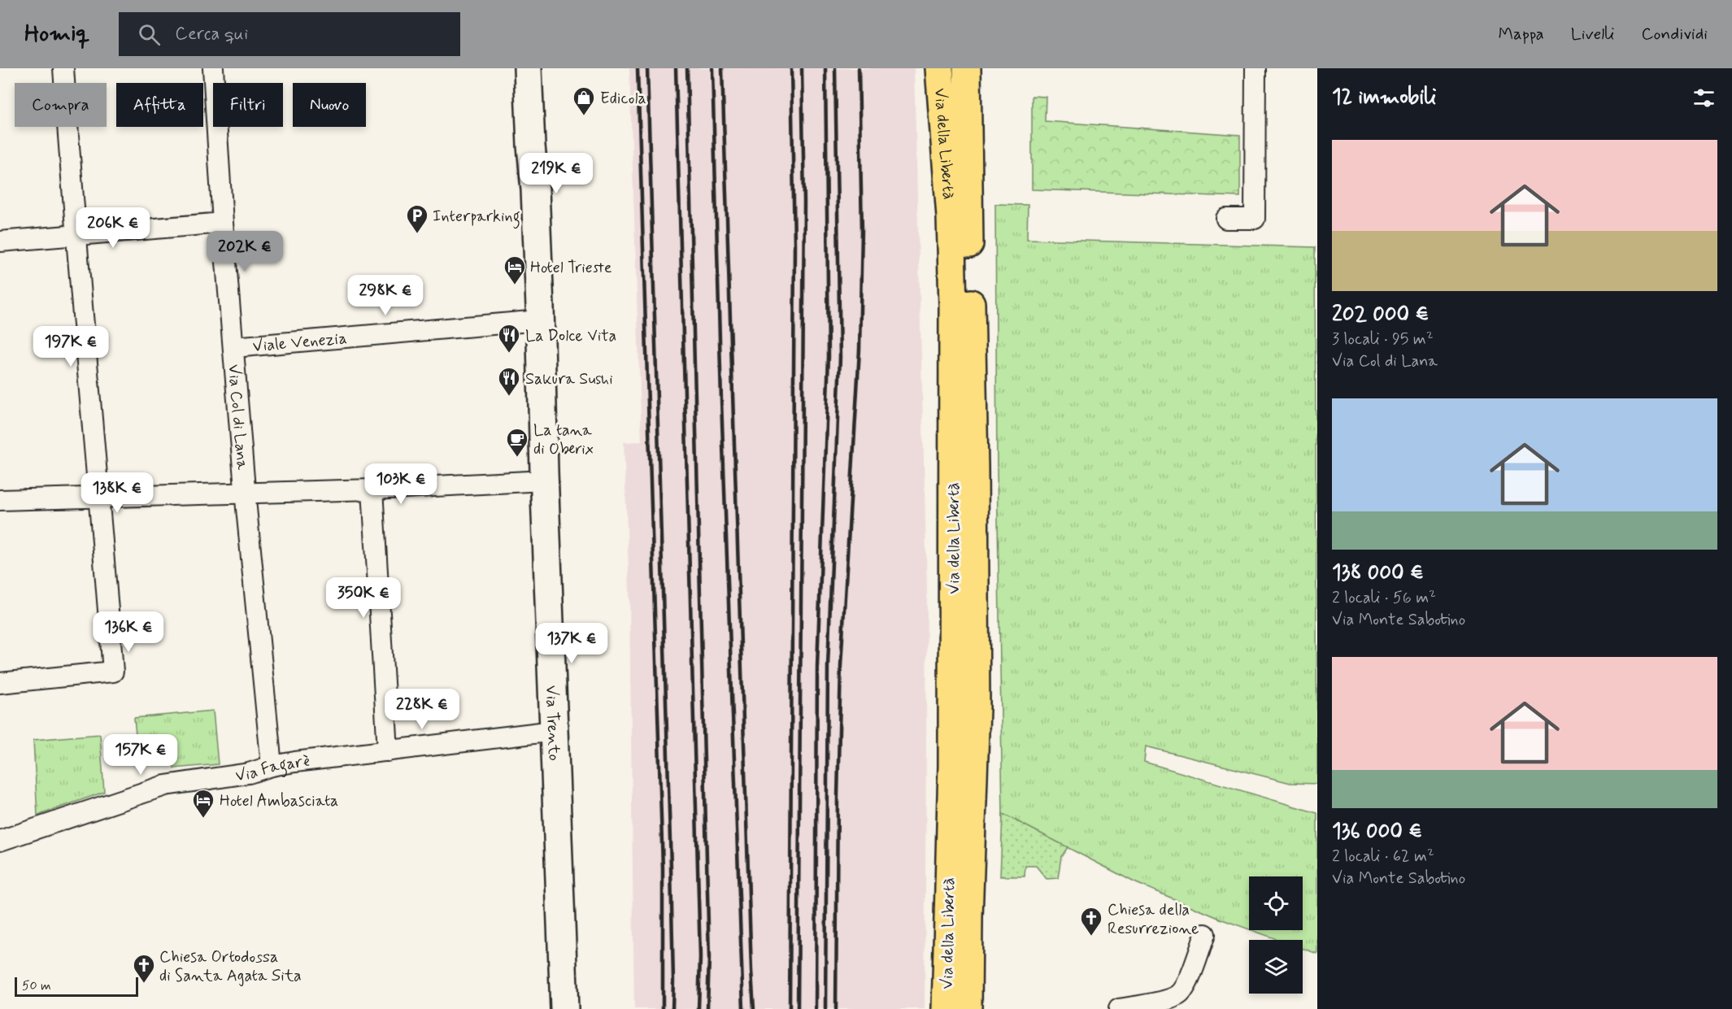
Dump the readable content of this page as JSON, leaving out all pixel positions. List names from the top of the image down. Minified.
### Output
{"streets":{"highway":["Via della Libertà"],"street":["Viale Venezia","Via Col di Lana","Via Trento","Via Fagarè"]},"crossings":[["Viale Venezia","Via Col di Lana"],["Viale Venezia","Via Trento"],["Via Col di Lana","Via Fagarè"],["Via Trento","Via Fagarè"]],"places":{"shop":["Edicola"],"parking":["Interparking"],"hotel":["Hotel Trieste","Hotel Ambasciata"],"restaurant":["La Dolce Vita","Sakura Sushi"],"cafe":["La tana di Oberix"],"church":["Chiesa della Resurrezione","Chiesa Ortodossa di Santa Agata Sita"]},"scale_bar":"50 m","page":{"header":"Homiq","search":"Cerca qui","nav":["Mappa","Livelli","Condividi"],"heading":"12 immobili","chip":["Compra","Affitta","Filtri","Nuovo"],"list":[{"name":"202 000 €","note":"3 locali · 95 m² · Via Col di Lana"},{"name":"138 000 €","note":"2 locali · 56 m² · Via Monte Sabotino"},{"name":"136 000 €","note":"2 locali · 62 m² · Via Monte Sabotino"}],"price":["219K €","206K €","202K €","298K €","197K €","103K €","138K €","350K €","136K €","137K €","228K €","157K €"],"scale":"50 m"}}
